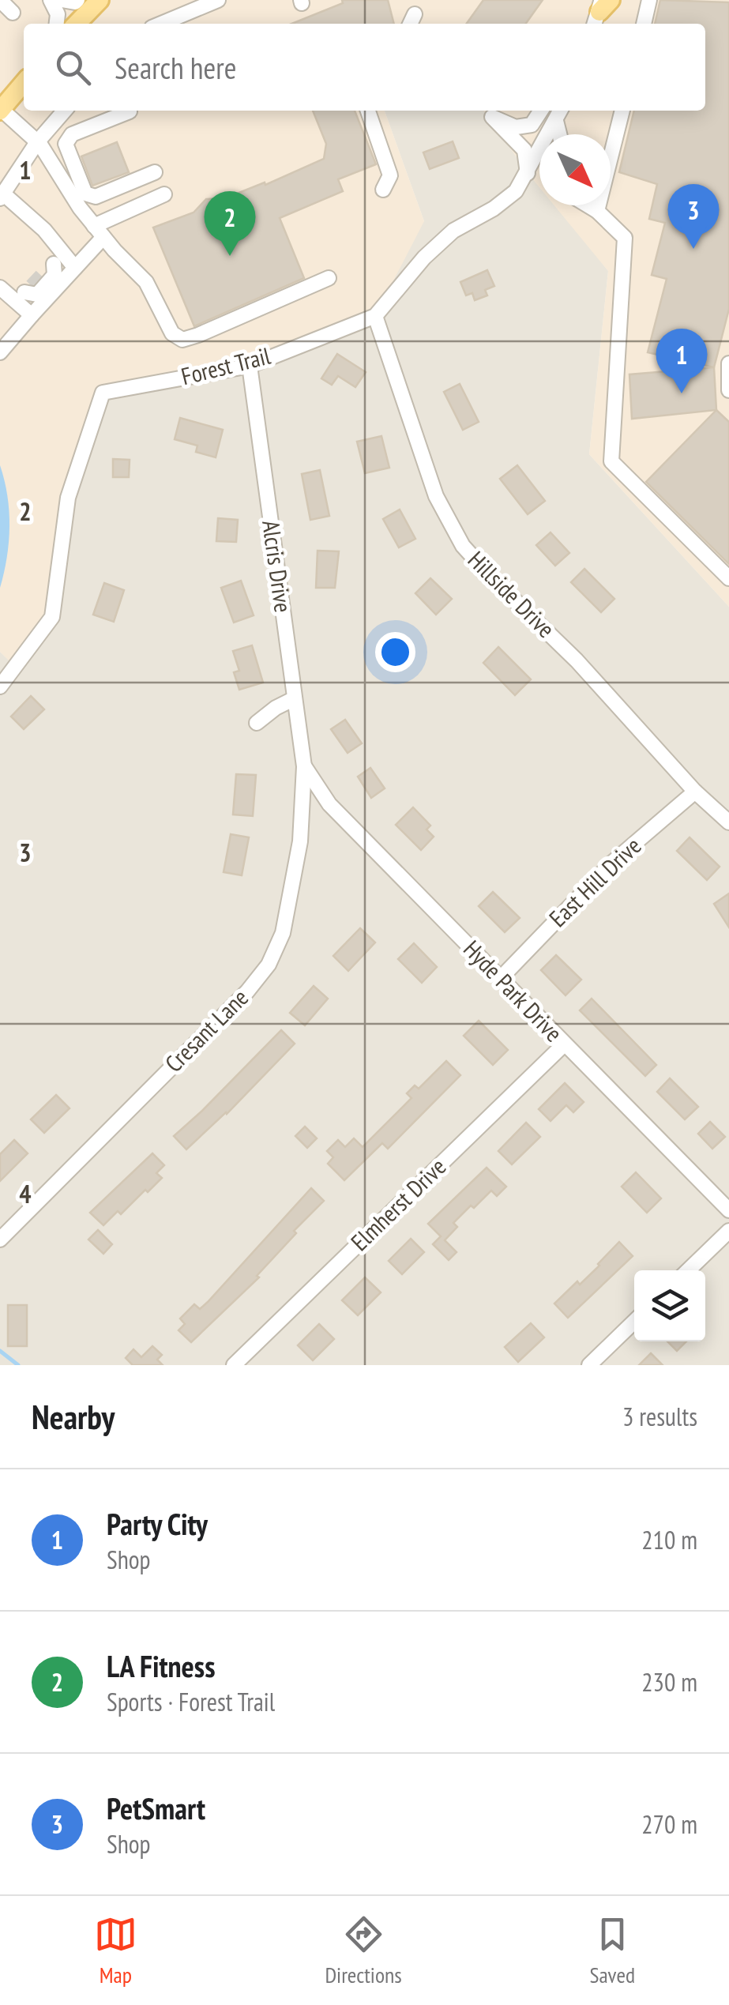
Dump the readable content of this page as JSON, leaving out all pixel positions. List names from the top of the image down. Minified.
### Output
{"streets":{"street":["Forest Trail","Alcris Drive","Hillside Drive","East Hill Drive","Hyde Park Drive","Cresant Lane","Elmherst Drive"]},"crossings":[["Forest Trail","Alcris Drive"],["Forest Trail","Hillside Drive"],["Alcris Drive","Hyde Park Drive"],["Alcris Drive","Cresant Lane"],["Hillside Drive","East Hill Drive"],["East Hill Drive","Hyde Park Drive"],["Hyde Park Drive","Cresant Lane"],["Hyde Park Drive","Elmherst Drive"]],"north":"bottom right","page":{"search":"Search here","pins":["3","2","1"],"heading":["Nearby","3 results"],"list":[{"mark":"1","name":"Party City","note":"Shop","value":"210 m"},{"mark":"2","name":"LA Fitness","note":"Sports · Forest Trail","value":"230 m"},{"mark":"3","name":"PetSmart","note":"Shop","value":"270 m"}],"nav":["Map","Directions","Saved"]},"grid":{"rows":["1","2","3","4"]}}
